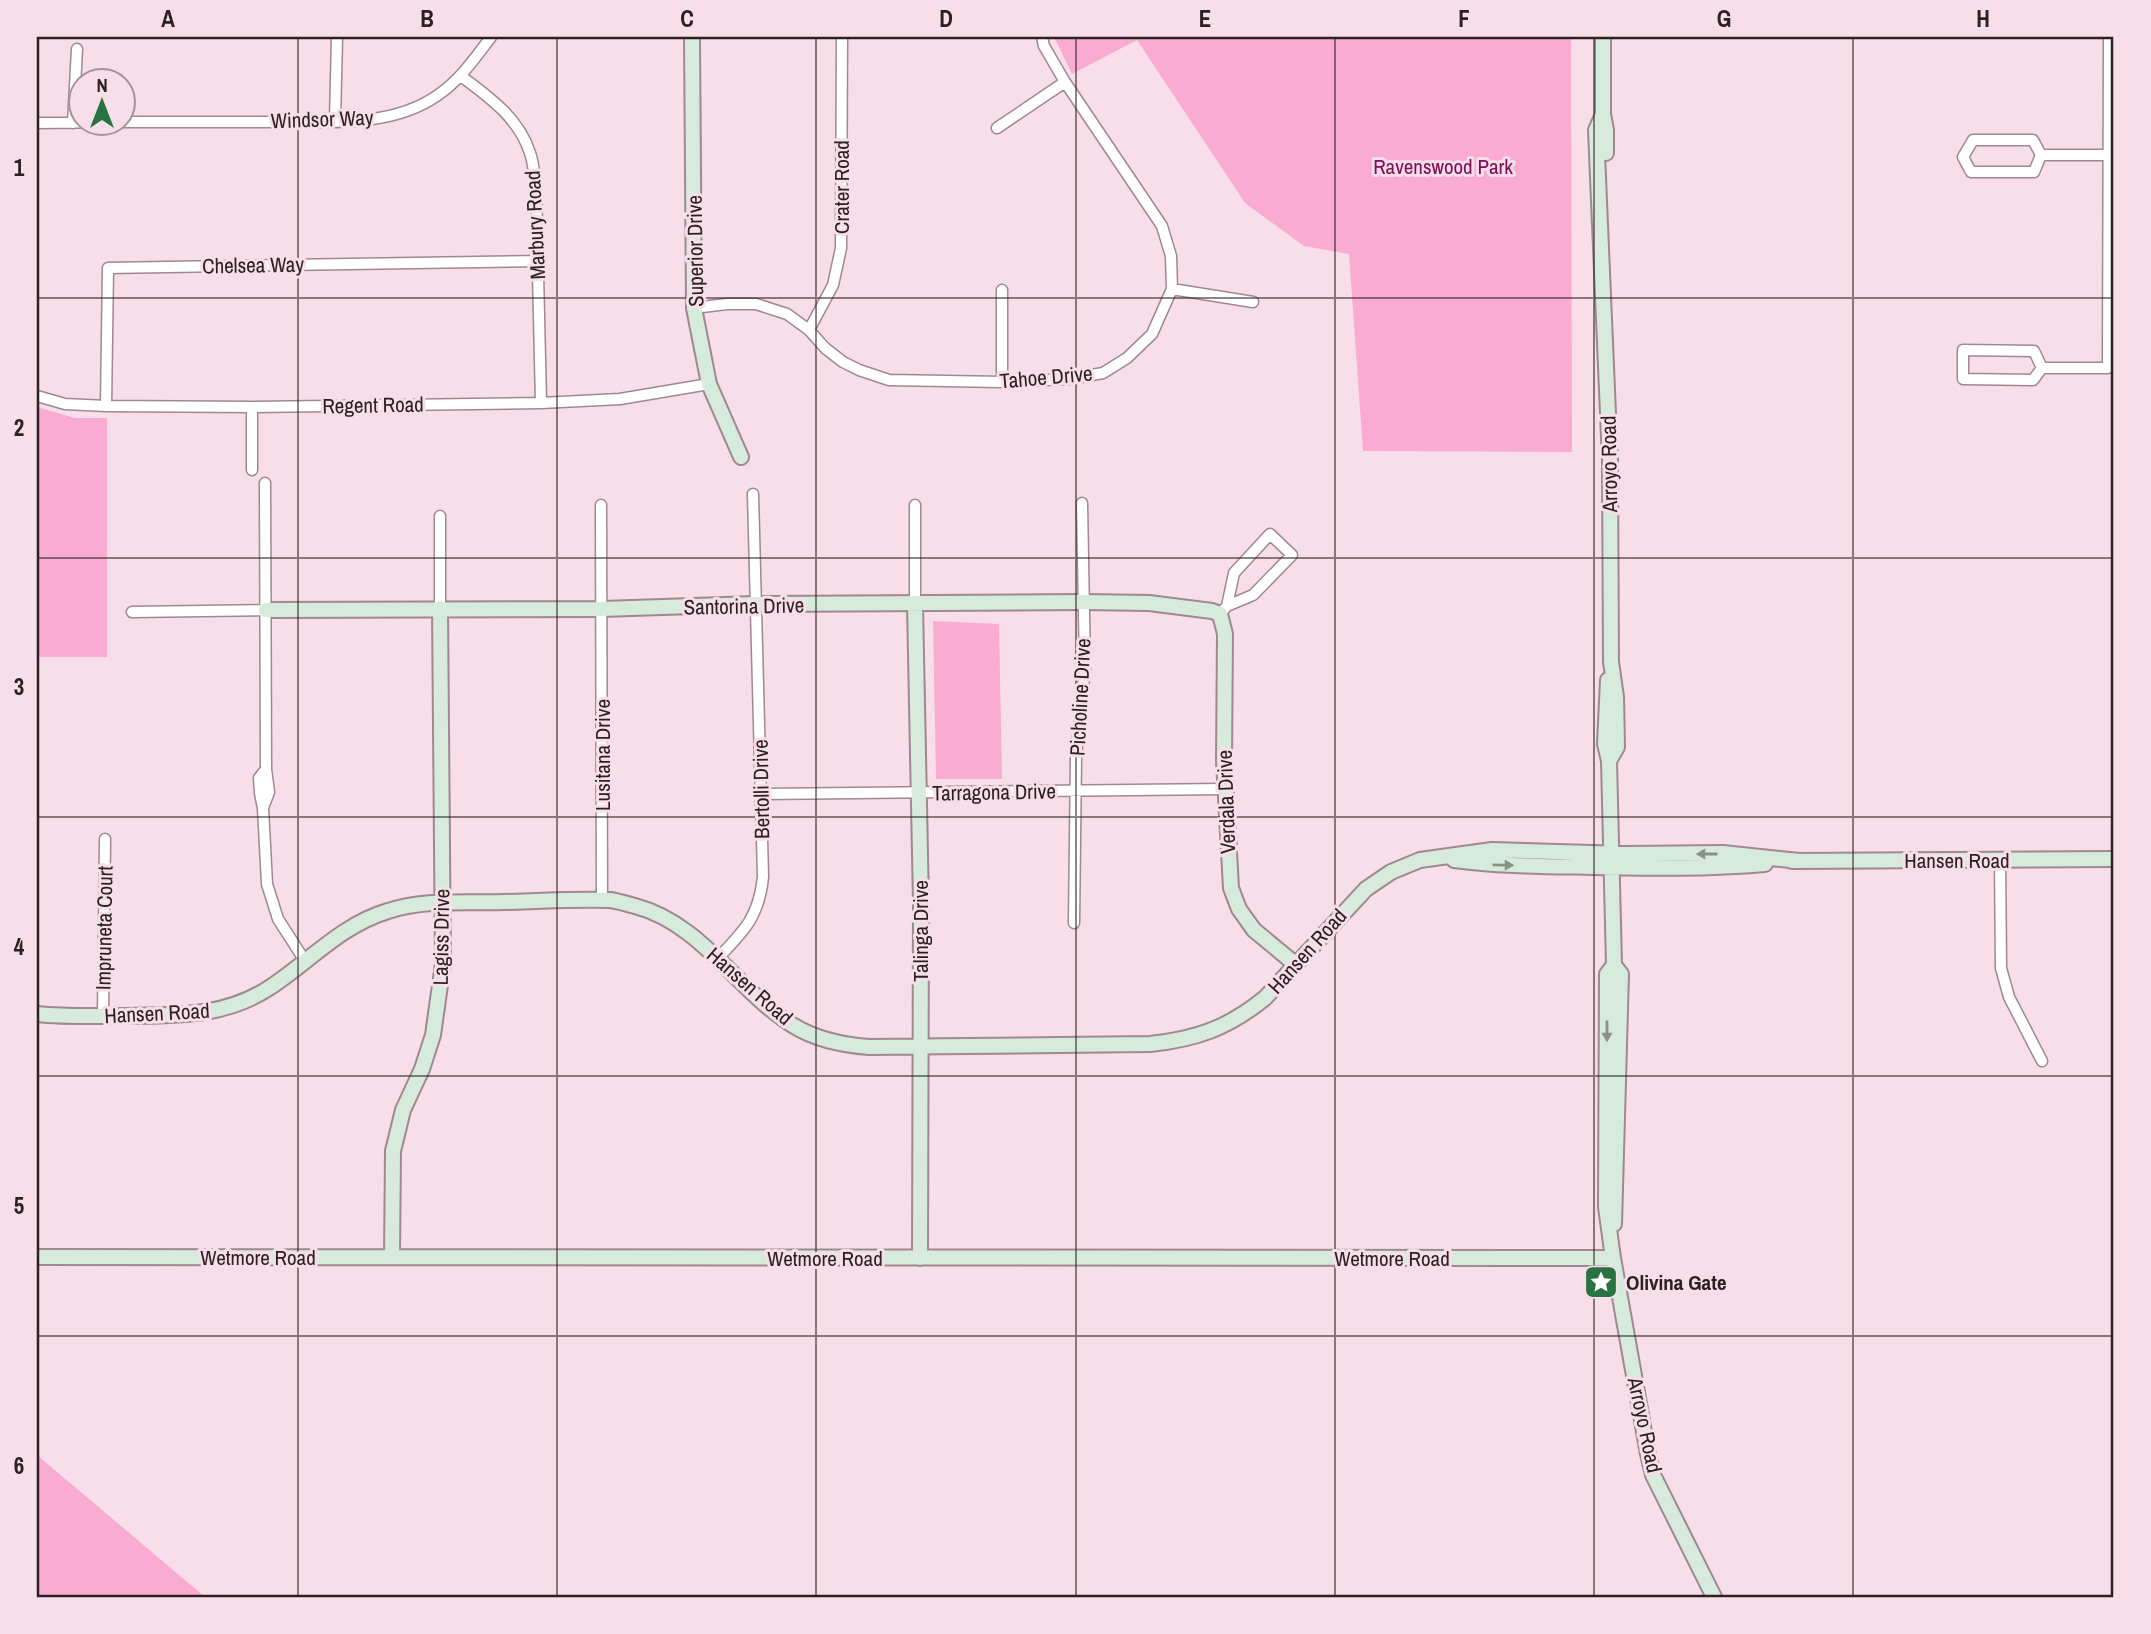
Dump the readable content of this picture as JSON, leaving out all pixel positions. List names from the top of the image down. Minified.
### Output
{"streets":{"street":["Windsor Way","Crater Road","Marbury Road","Superior Drive","Chelsea Way","Tahoe Drive","Regent Road","Arroyo Road","Santorina Drive","Picholine Drive","Lusitana Drive","Bertolli Drive","Tarragona Drive","Verdala Drive","Hansen Road","Impruneta Court","Talinga Drive","Lagiss Drive","Wetmore Road"]},"crossings":[["Windsor Way","Marbury Road"],["Crater Road","Tahoe Drive"],["Marbury Road","Chelsea Way"],["Marbury Road","Regent Road"],["Superior Drive","Tahoe Drive"],["Superior Drive","Regent Road"],["Chelsea Way","Regent Road"],["Arroyo Road","Hansen Road"],["Arroyo Road","Wetmore Road"],["Santorina Drive","Picholine Drive"],["Santorina Drive","Lusitana Drive"],["Santorina Drive","Bertolli Drive"],["Santorina Drive","Verdala Drive"],["Santorina Drive","Talinga Drive"],["Santorina Drive","Lagiss Drive"],["Picholine Drive","Tarragona Drive"],["Lusitana Drive","Hansen Road"],["Bertolli Drive","Tarragona Drive"],["Bertolli Drive","Hansen Road"],["Tarragona Drive","Verdala Drive"],["Tarragona Drive","Talinga Drive"],["Verdala Drive","Hansen Road"],["Hansen Road","Impruneta Court"],["Hansen Road","Talinga Drive"],["Hansen Road","Lagiss Drive"],["Talinga Drive","Wetmore Road"],["Lagiss Drive","Wetmore Road"]],"parks":["Ravenswood Park"],"places":{"place":["Olivina Gate"]},"north":"top","grid":{"columns":["A","B","C","D","E","F","G","H"],"rows":["1","2","3","4","5","6"]}}
